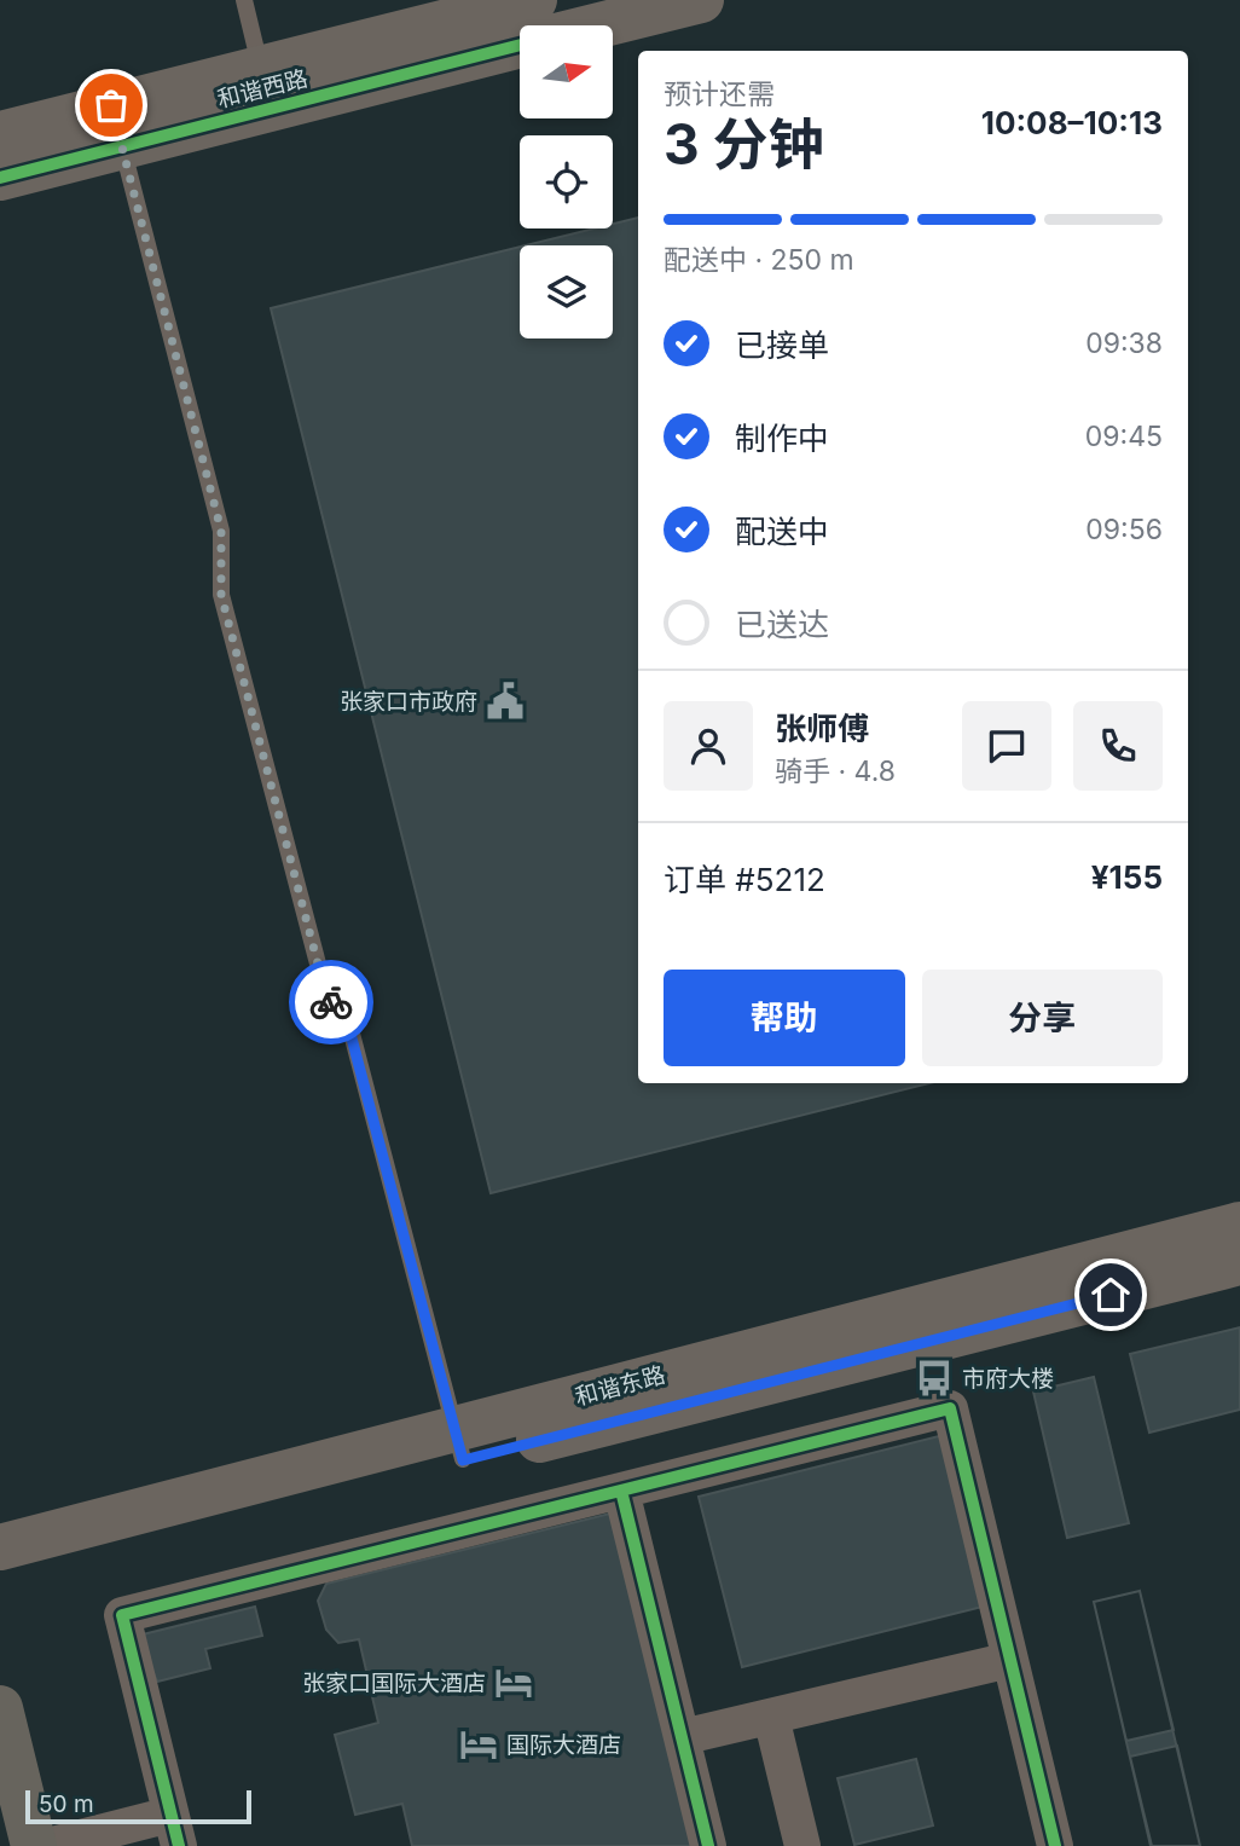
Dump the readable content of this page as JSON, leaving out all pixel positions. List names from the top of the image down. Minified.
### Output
{"streets":{"street":["和谐西路","和谐东路"]},"places":{"public building":["张家口市政府"],"bus stop":["市府大楼"],"hotel":["张家口国际大酒店","国际大酒店"]},"scale_bar":"50 m","north":"right","page":{"heading":["3 分钟","预计还需","10:08–10:13"],"panel":["张师傅","骑手 · 4.8","订单 #5212","¥155"],"bar":"配送中 · 250 m","list":[["已接单","09:38"],["制作中","09:45"],["配送中","09:56"],"已送达"],"buttons":["帮助","分享"],"scale":"50 m"}}
